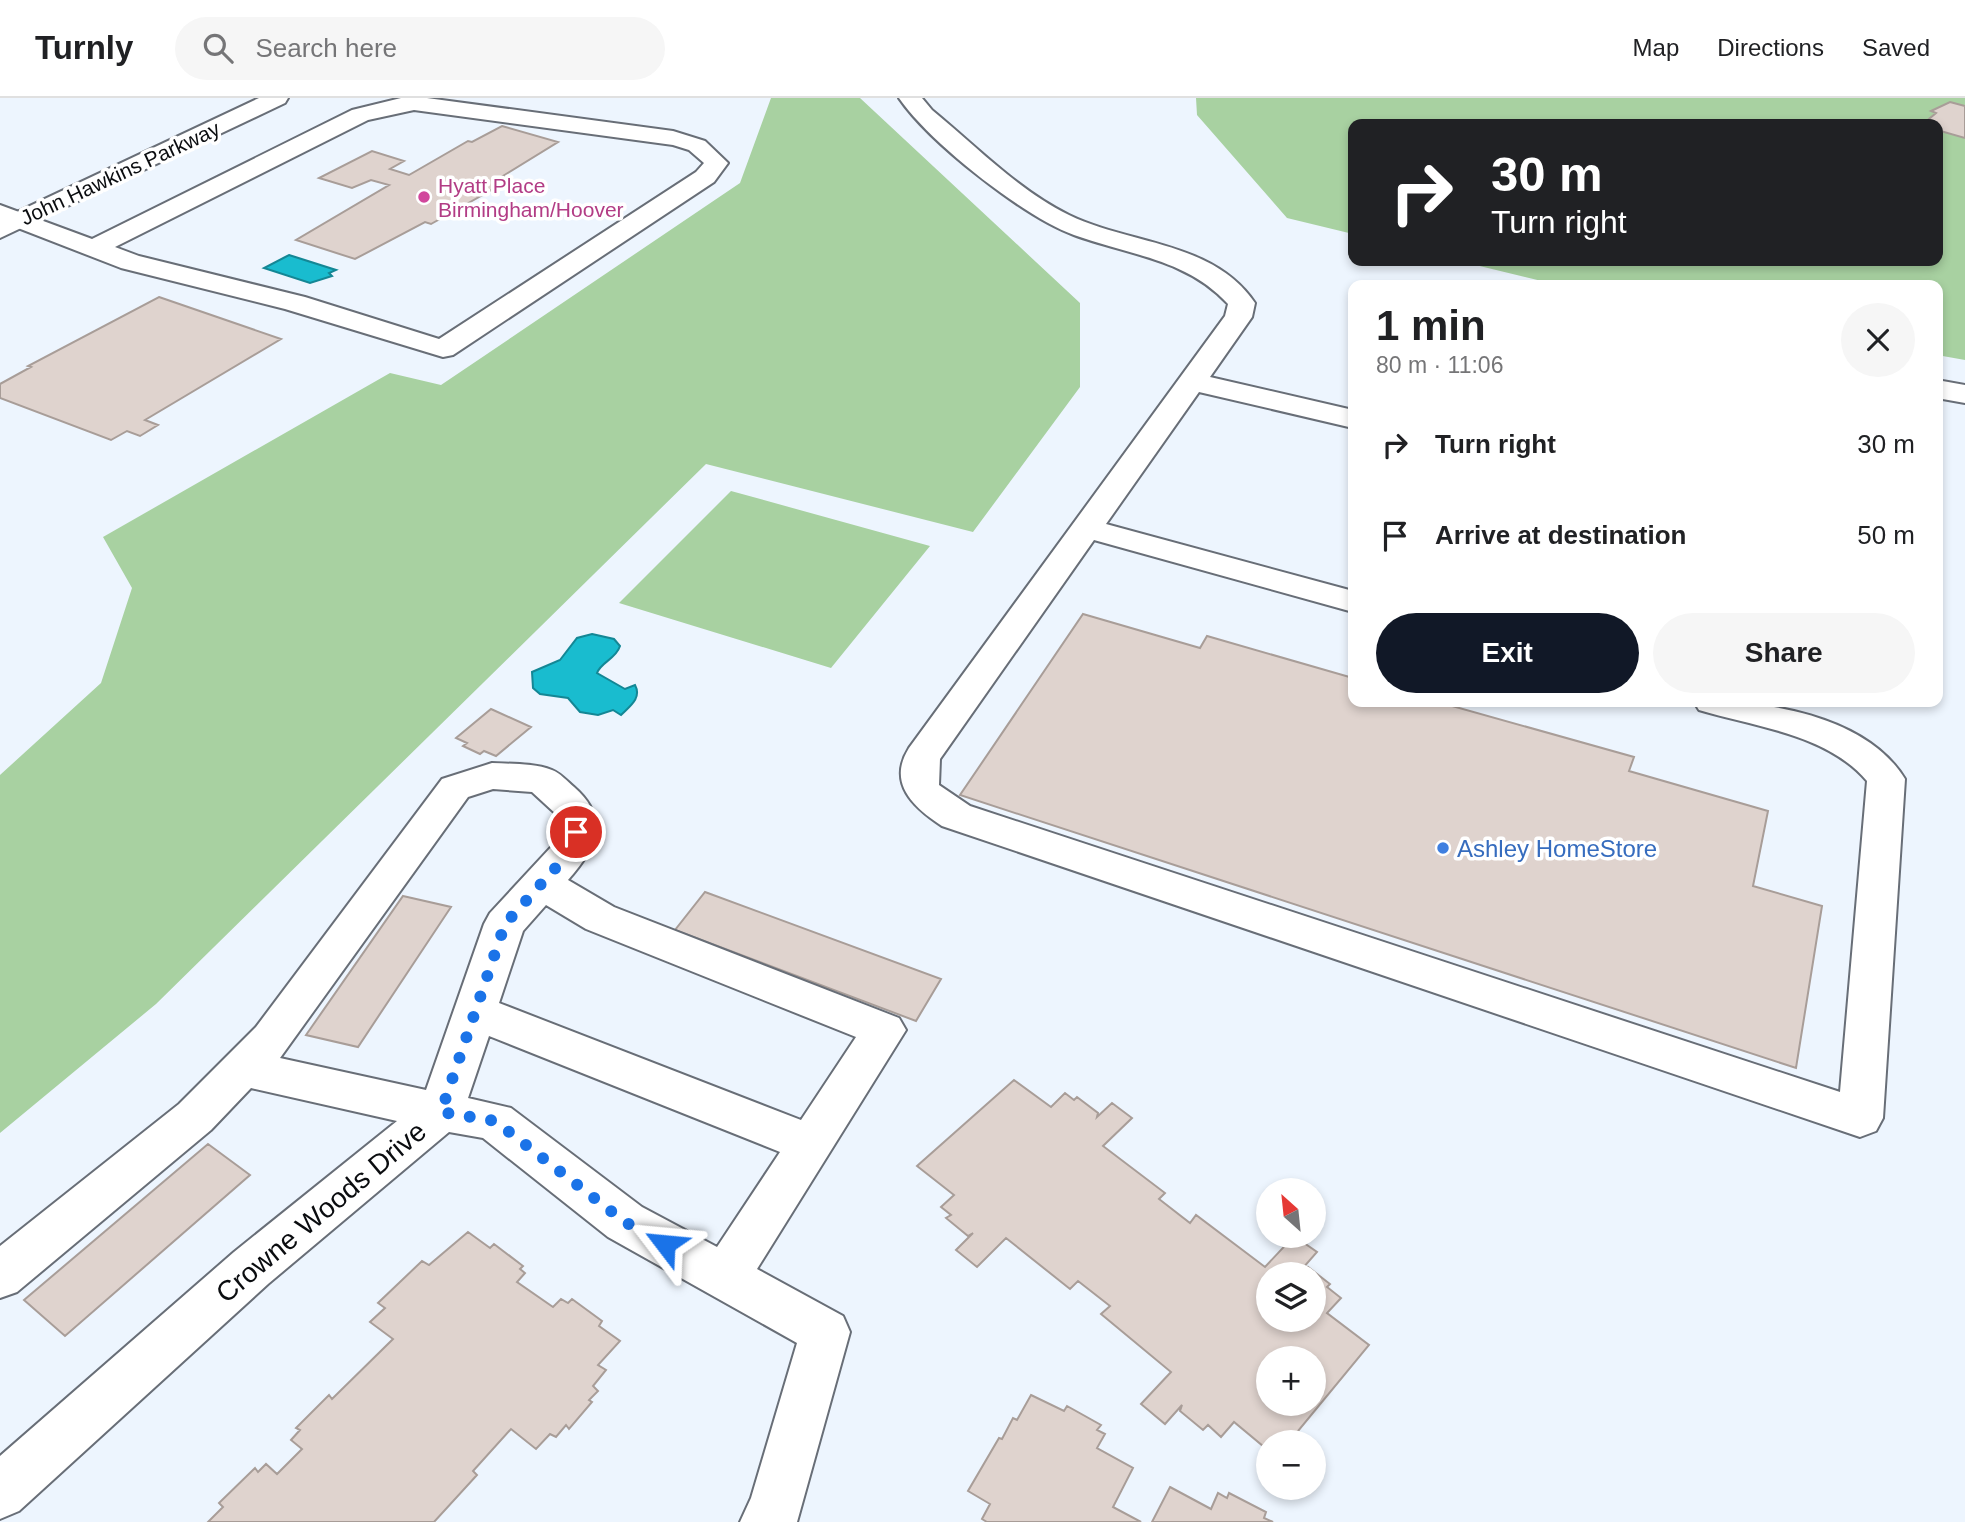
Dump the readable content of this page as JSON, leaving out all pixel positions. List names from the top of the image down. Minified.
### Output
{"streets":{"street":["John Hawkins Parkway","Crowne Woods Drive"]},"places":["Hyatt Place Birmingham/Hoover","Ashley HomeStore"],"north":"top left","page":{"header":"Turnly","search":"Search here","nav":["Map","Directions","Saved"],"turn":["30 m","Turn right"],"heading":["1 min","80 m · 11:06"],"list":[{"name":"Turn right","value":"30 m"},{"name":"Arrive at destination","value":"50 m"}],"buttons":["Exit","Share"],"map_buttons":["+","−"]}}
